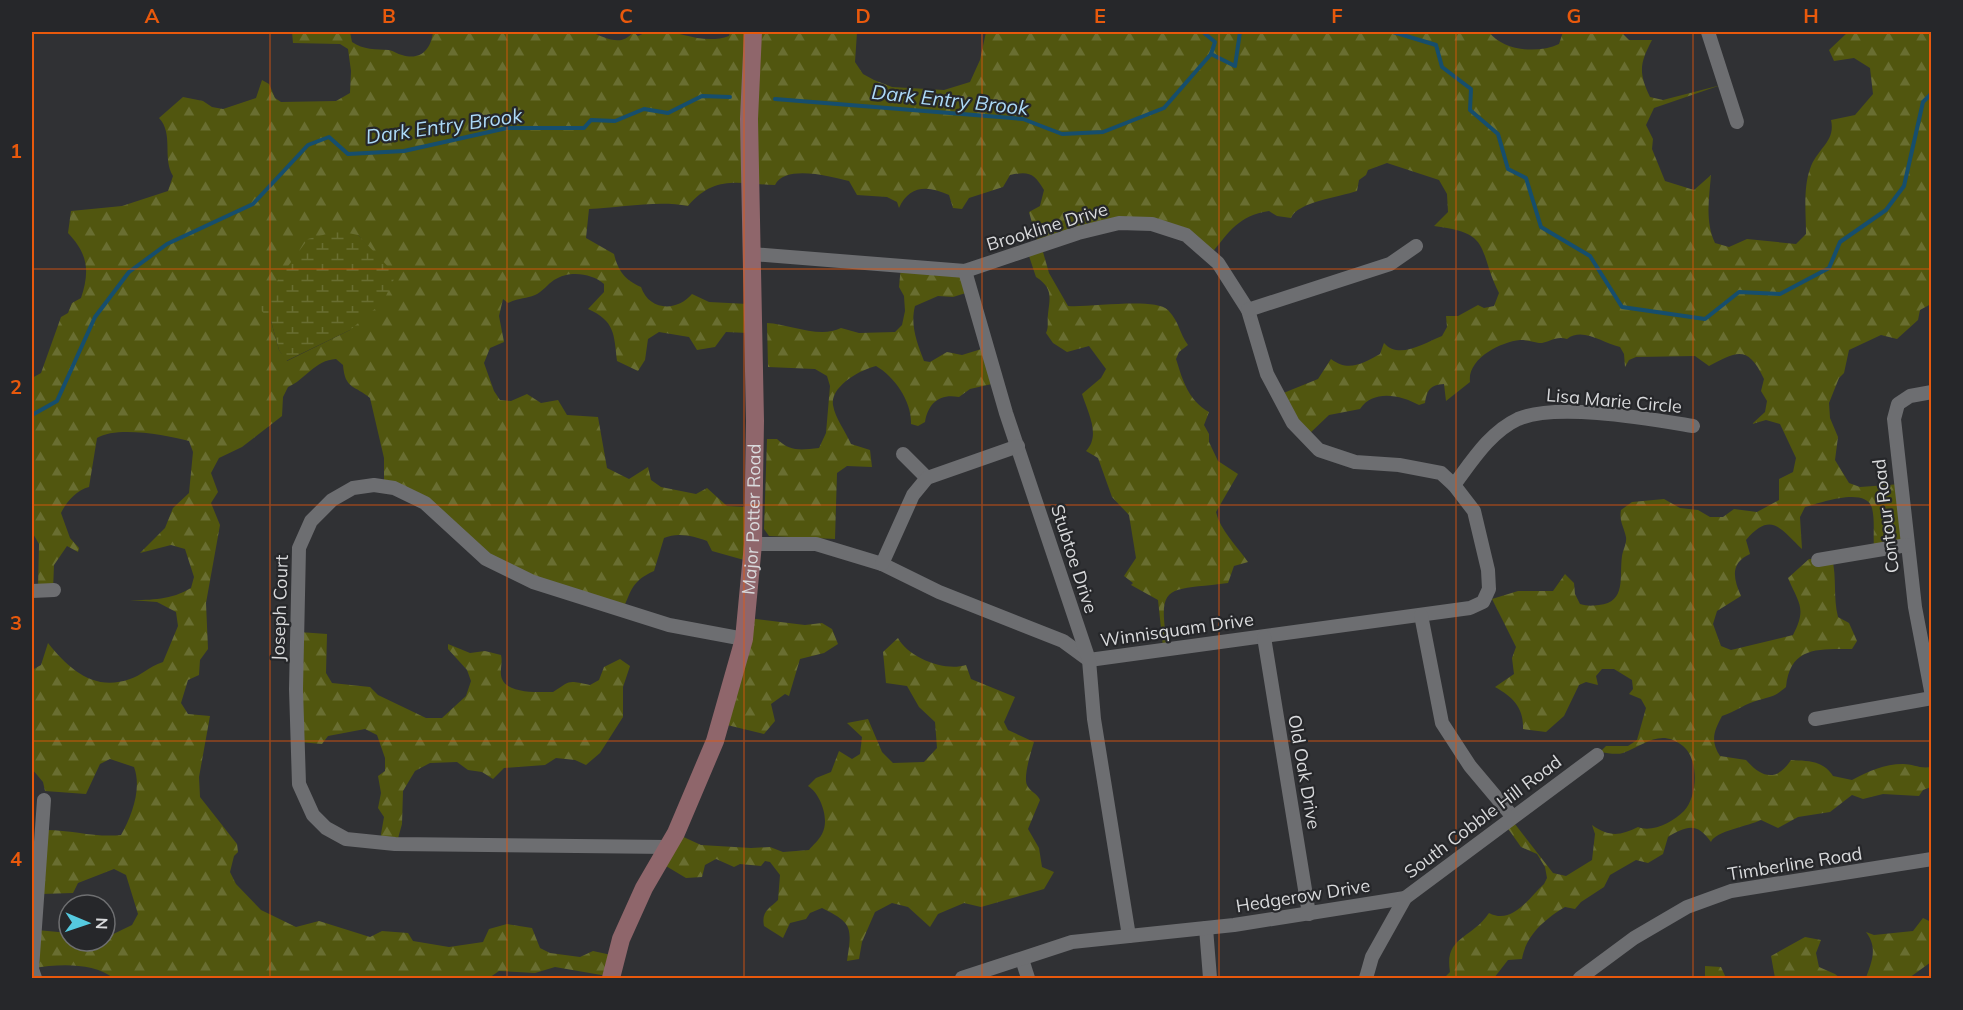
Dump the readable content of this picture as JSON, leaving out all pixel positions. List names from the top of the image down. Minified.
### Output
{"streets":{"street":["Brookline Drive","Lisa Marie Circle","Contour Road","Major Potter Road","Stubtoe Drive","Joseph Court","Winnisquam Drive","Old Oak Drive","South Cobble Hill Road","Timberline Road","Hedgerow Drive"]},"crossings":[["Brookline Drive","Lisa Marie Circle"],["Brookline Drive","Major Potter Road"],["Brookline Drive","Stubtoe Drive"],["Brookline Drive","Winnisquam Drive"],["Major Potter Road","Joseph Court"],["Major Potter Road","Winnisquam Drive"],["Stubtoe Drive","Winnisquam Drive"],["Stubtoe Drive","Hedgerow Drive"],["Winnisquam Drive","Old Oak Drive"],["Old Oak Drive","Hedgerow Drive"],["South Cobble Hill Road","Hedgerow Drive"]],"water":["Dark Entry Brook"],"north":"right","grid":{"columns":["A","B","C","D","E","F","G","H"],"rows":["1","2","3","4"]}}
